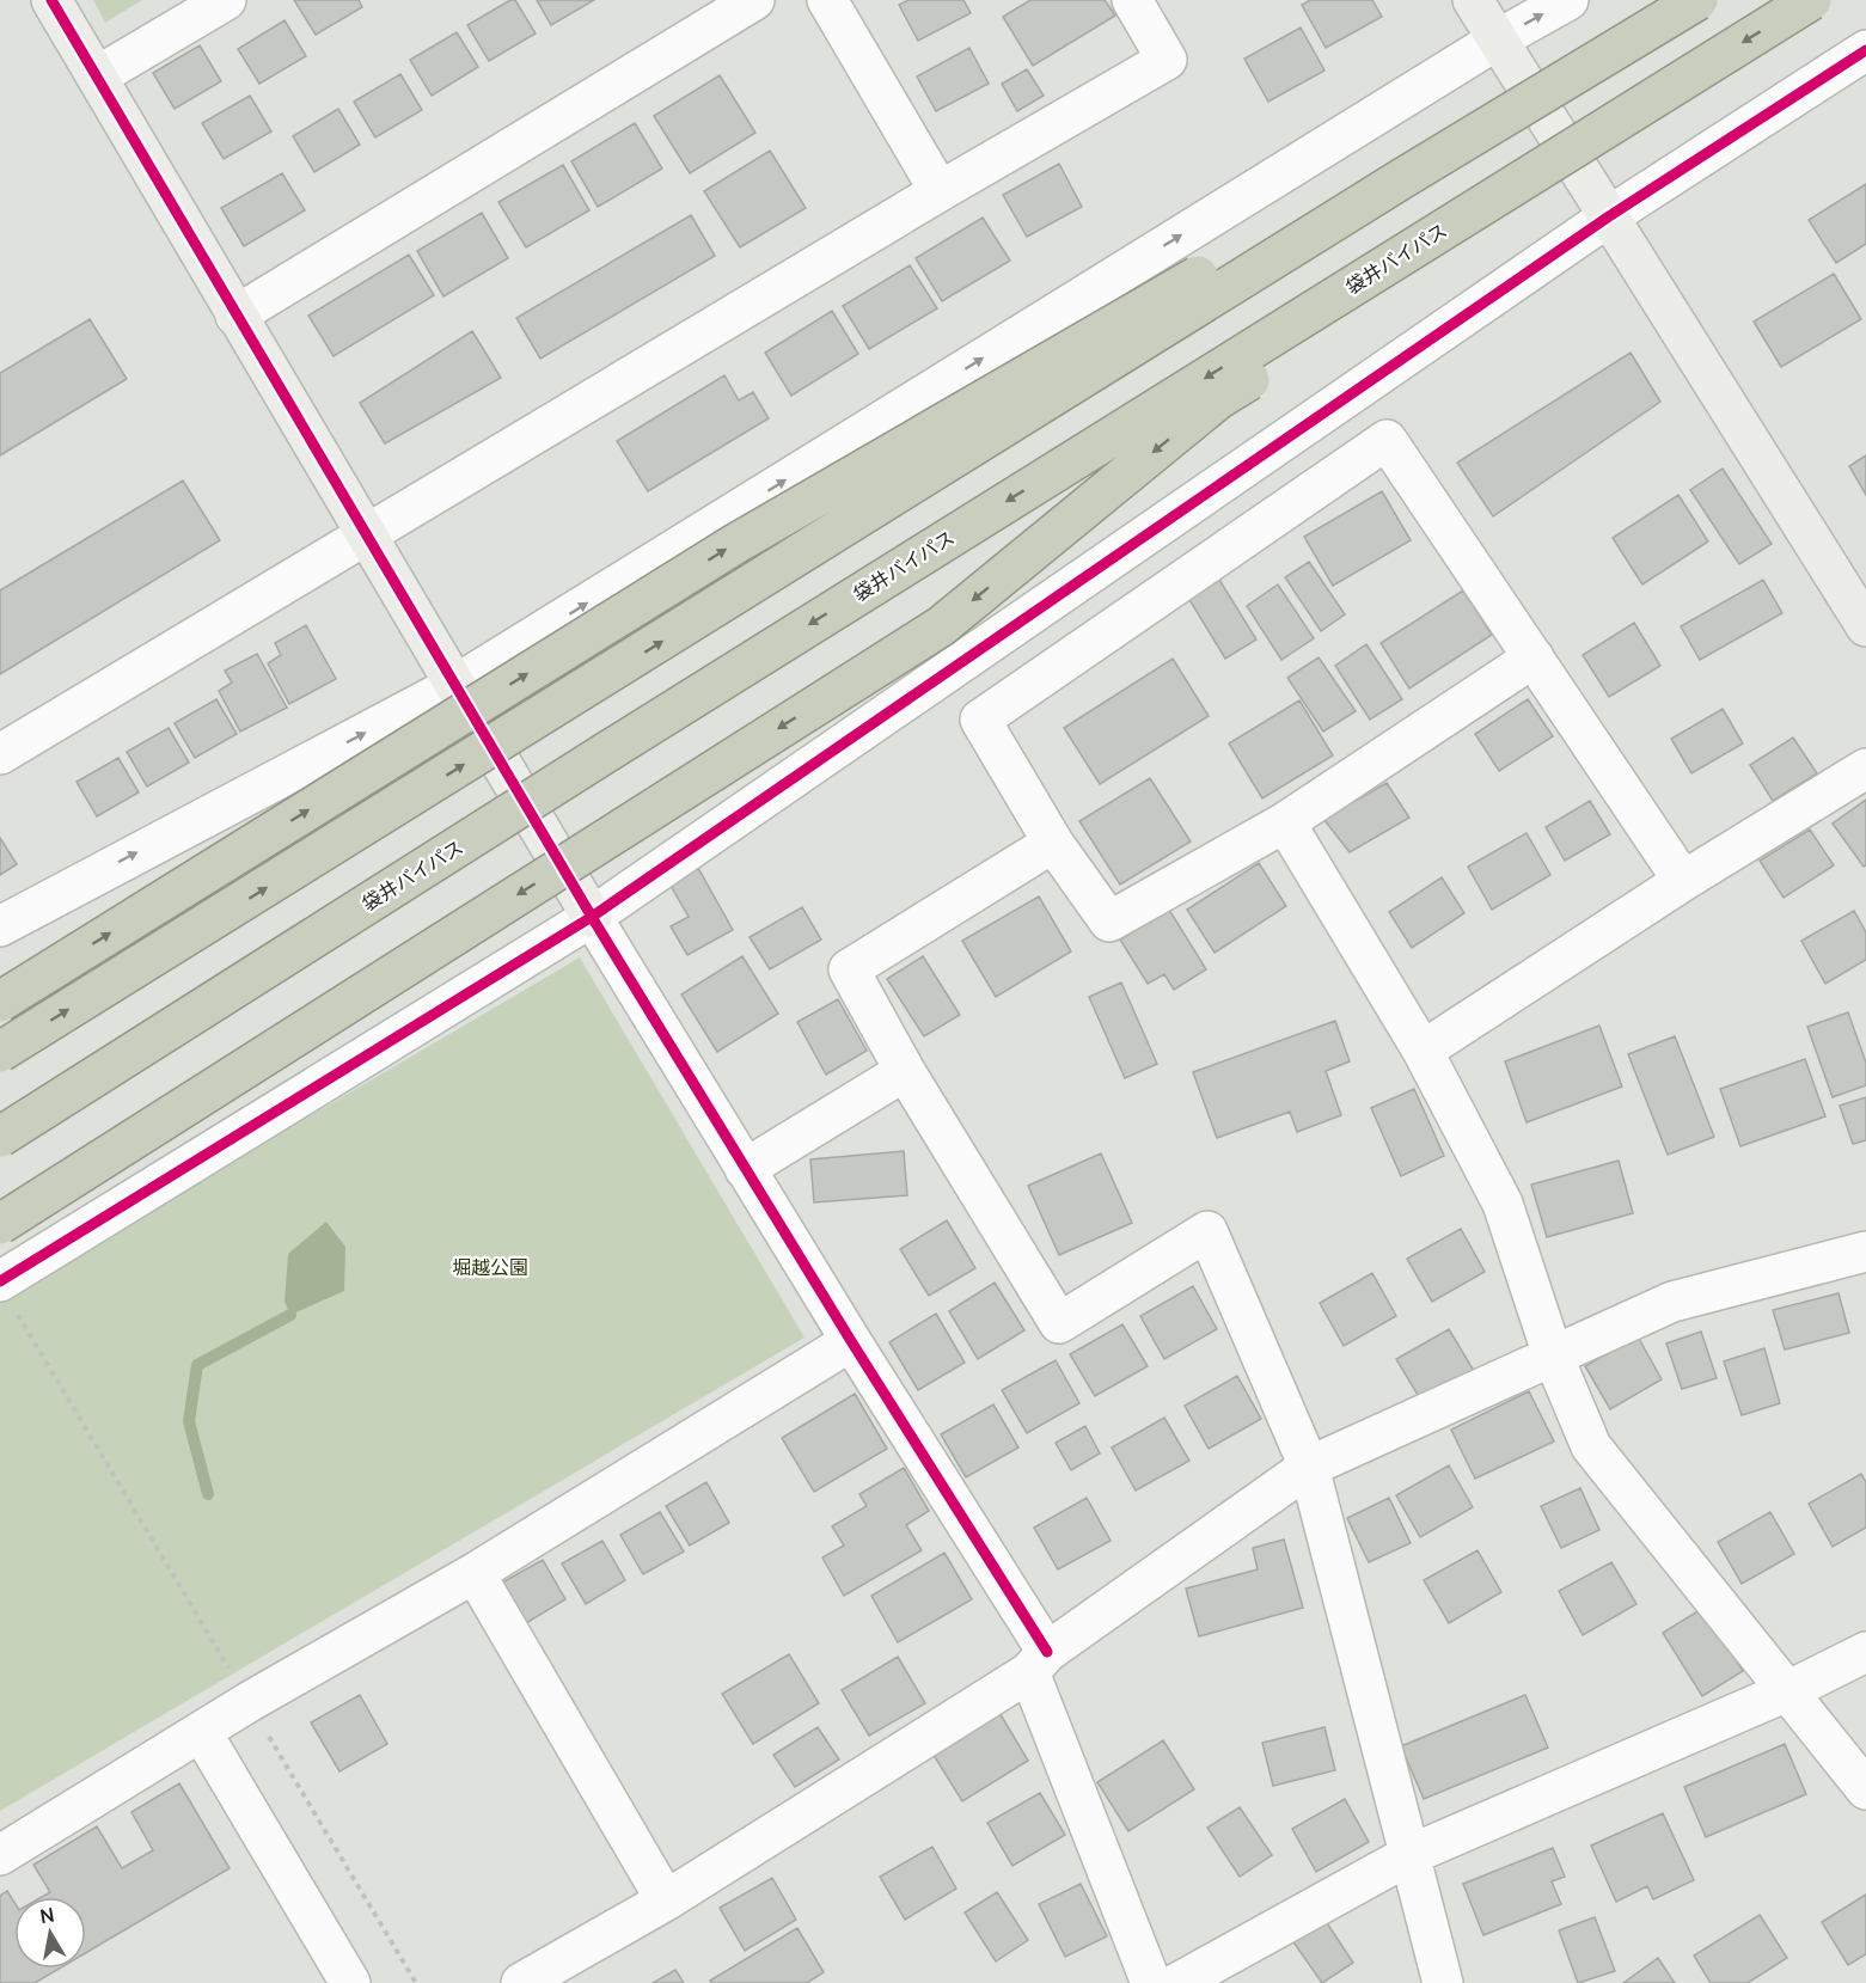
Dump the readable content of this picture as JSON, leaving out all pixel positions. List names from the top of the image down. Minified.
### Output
{"streets":{"highway":["袋井バイパス"]},"parks":["堀越公園"],"north":"top"}
